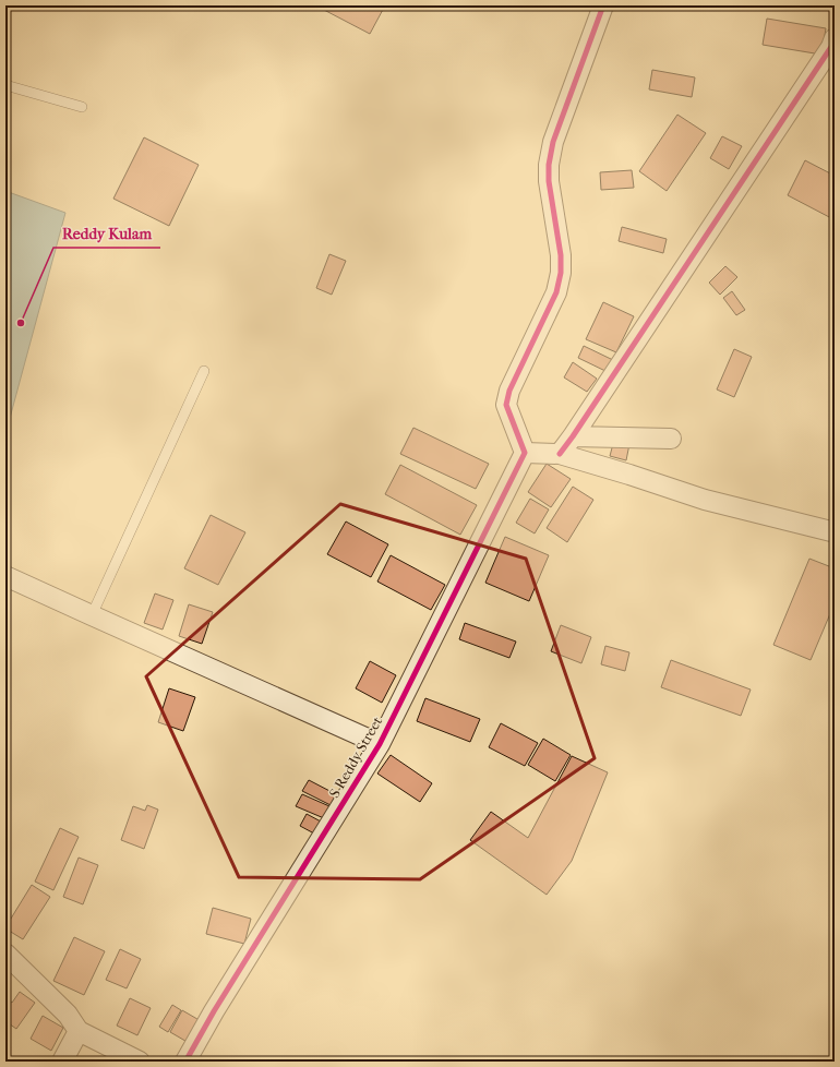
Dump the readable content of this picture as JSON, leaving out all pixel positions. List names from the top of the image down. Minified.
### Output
{"streets":{"street":["S Reddy Street"]},"places":["Reddy Kulam"]}
